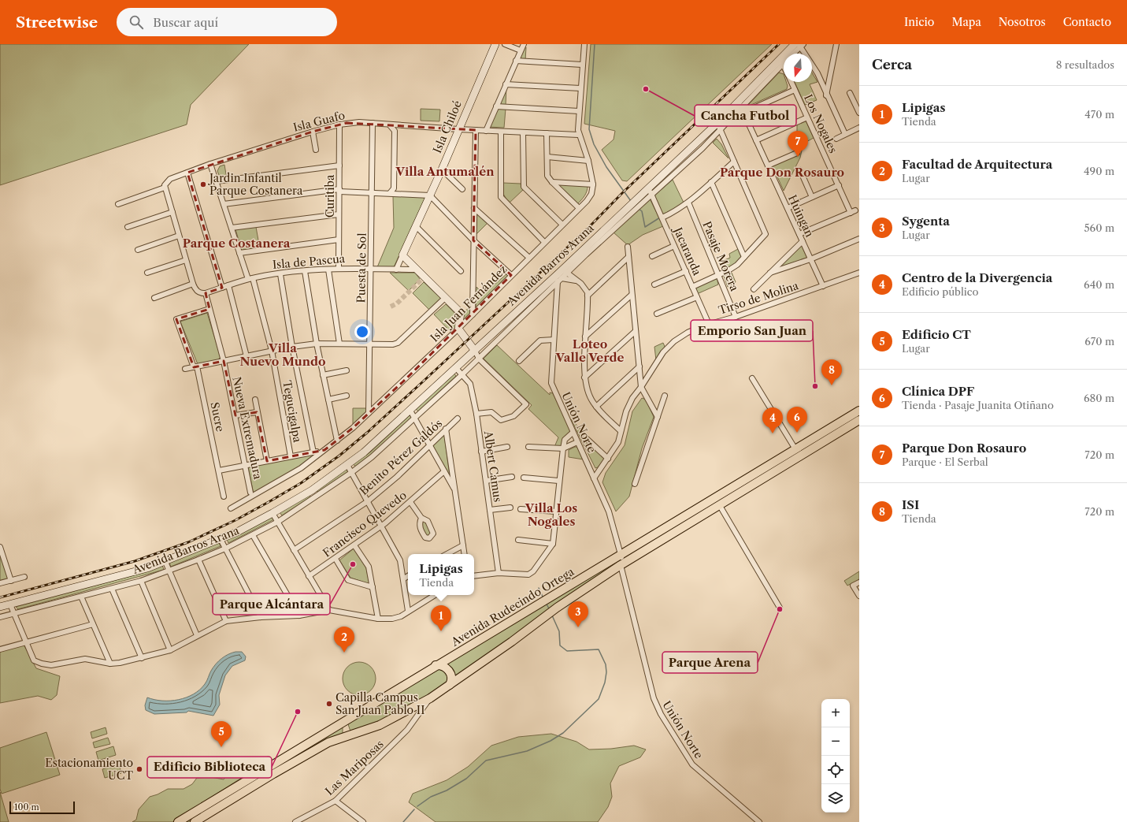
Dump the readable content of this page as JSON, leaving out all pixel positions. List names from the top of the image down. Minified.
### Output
{"streets":{"main road":["Isla Chiloé","Avenida Barros Arana","Avenida Rudecindo Ortega"],"street":["Isla Guafo","Los Nogales","Curitiba","Huingan","Jacaranda","Pasaje Morera","Isla de Pascua","Puesta de Sol","Tirso de Molina","Isla Juan Fernández","Tegucigalpa","Sucre","Unión Norte","Nueva Extremadura","Benito Pérez Galdós","Albert Camus","Francisco Quevedo","Las Mariposas"]},"crossings":[["Isla Guafo","Isla Chiloé"],["Isla Guafo","Curitiba"],["Isla Guafo","Puesta de Sol"],["Isla Guafo","Tegucigalpa"],["Los Nogales","Huingan"],["Los Nogales","Avenida Barros Arana"],["Isla Chiloé","Isla de Pascua"],["Curitiba","Isla de Pascua"],["Huingan","Avenida Barros Arana"],["Huingan","Tirso de Molina"],["Jacaranda","Avenida Barros Arana"],["Jacaranda","Tirso de Molina"],["Pasaje Morera","Tirso de Molina"],["Isla de Pascua","Puesta de Sol"],["Isla de Pascua","Tegucigalpa"],["Isla de Pascua","Nueva Extremadura"],["Avenida Barros Arana","Unión Norte"],["Avenida Barros Arana","Albert Camus"],["Puesta de Sol","Isla Juan Fernández"],["Tirso de Molina","Unión Norte"],["Sucre","Nueva Extremadura"],["Unión Norte","Avenida Rudecindo Ortega"],["Avenida Rudecindo Ortega","Las Mariposas"]],"districts":["Villa Antumalén","Parque Don Rosauro","Parque Costanera","Loteo Valle Verde","Villa Nuevo Mundo","Villa Los Nogales"],"places":["Cancha Futbol","Jardin Infantil Parque Costanera","Emporio San Juan","Parque Alcántara","Parque Arena","Capilla Campus San Juan Pablo II","Edificio Biblioteca","Estacionamiento UCT"],"scale_bar":"100 m","north":"bottom","page":{"header":"Streetwise","search":"Buscar aquí","nav":["Inicio","Mapa","Nosotros","Contacto"],"heading":["Cerca","8 resultados"],"list":[{"mark":"1","name":"Lipigas","note":"Tienda","value":"470 m"},{"mark":"2","name":"Facultad de Arquitectura","note":"Lugar","value":"490 m"},{"mark":"3","name":"Sygenta","note":"Lugar","value":"560 m"},{"mark":"4","name":"Centro de la Divergencia","note":"Edificio público","value":"640 m"},{"mark":"5","name":"Edificio CT","note":"Lugar","value":"670 m"},{"mark":"6","name":"Clínica DPF","note":"Tienda · Pasaje Juanita Otiñano","value":"680 m"},{"mark":"7","name":"Parque Don Rosauro","note":"Parque · El Serbal","value":"720 m"},{"mark":"8","name":"ISI","note":"Tienda","value":"720 m"}],"pins":["7","8","6","4","3","1","2","5"],"popup":["Lipigas","Tienda"],"map_buttons":["+","−"],"scale":"100 m"}}
